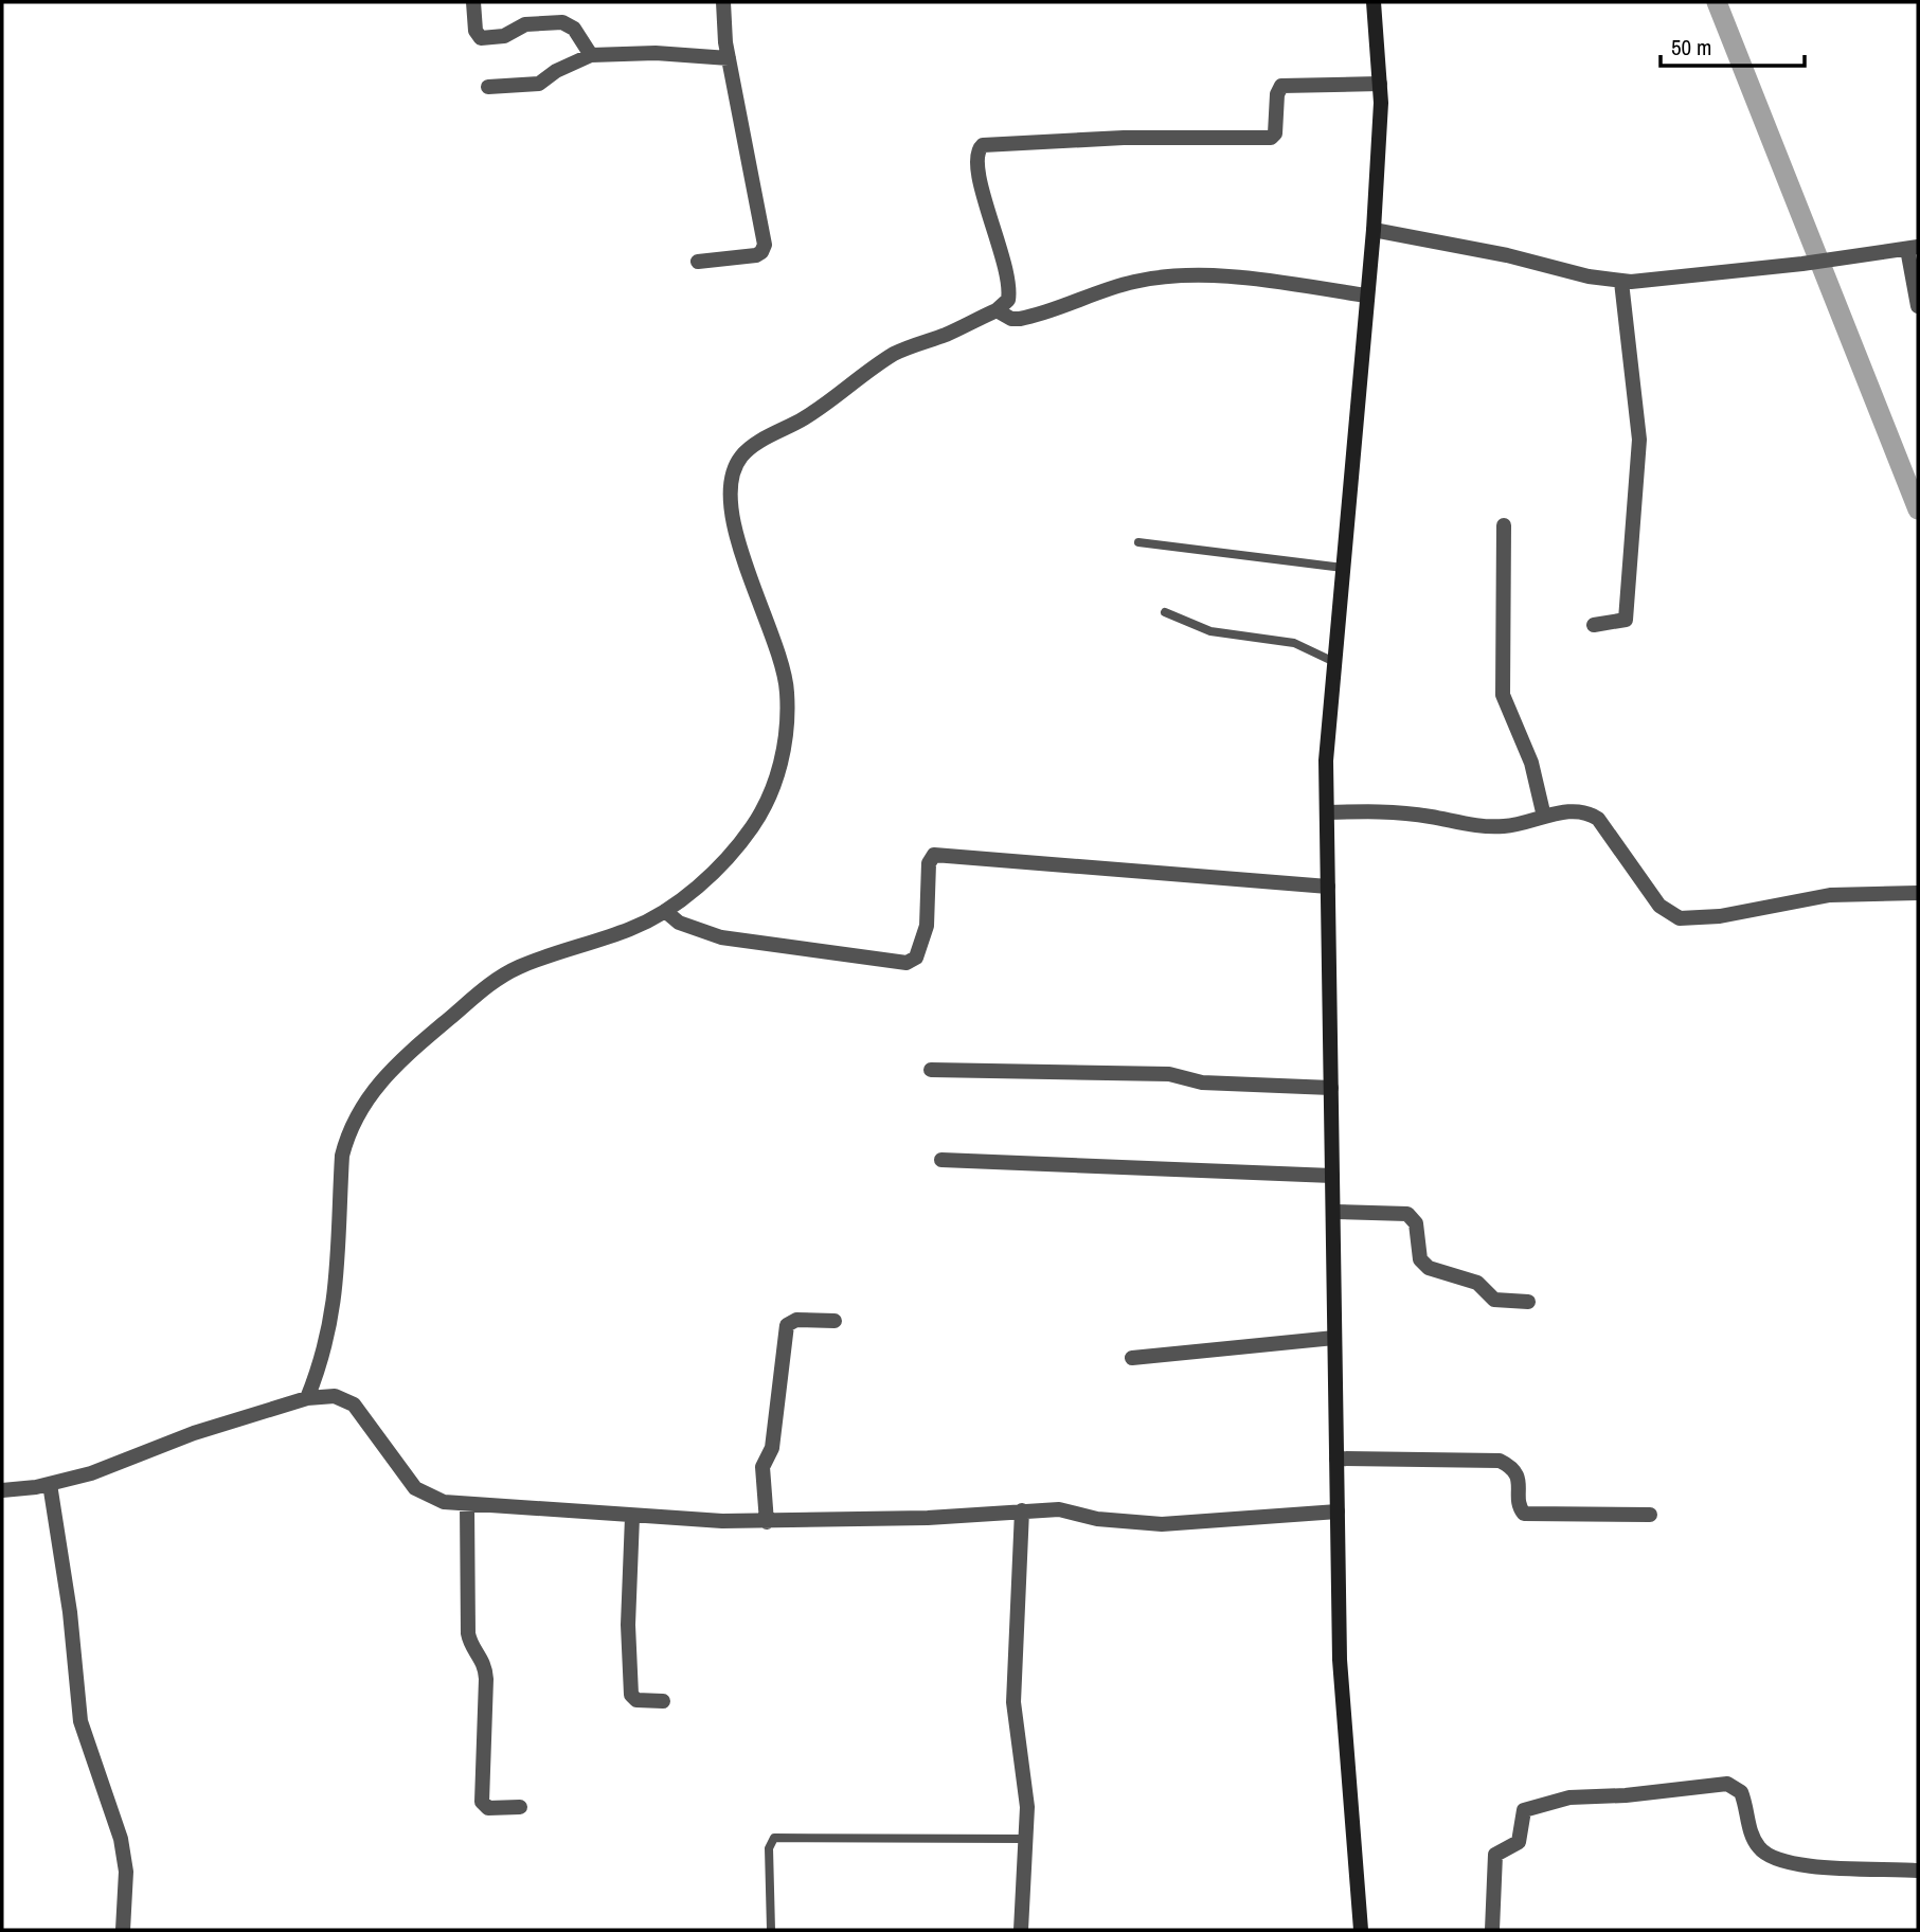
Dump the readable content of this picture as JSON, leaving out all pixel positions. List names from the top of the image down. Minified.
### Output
{"scale_bar":"50 m"}
